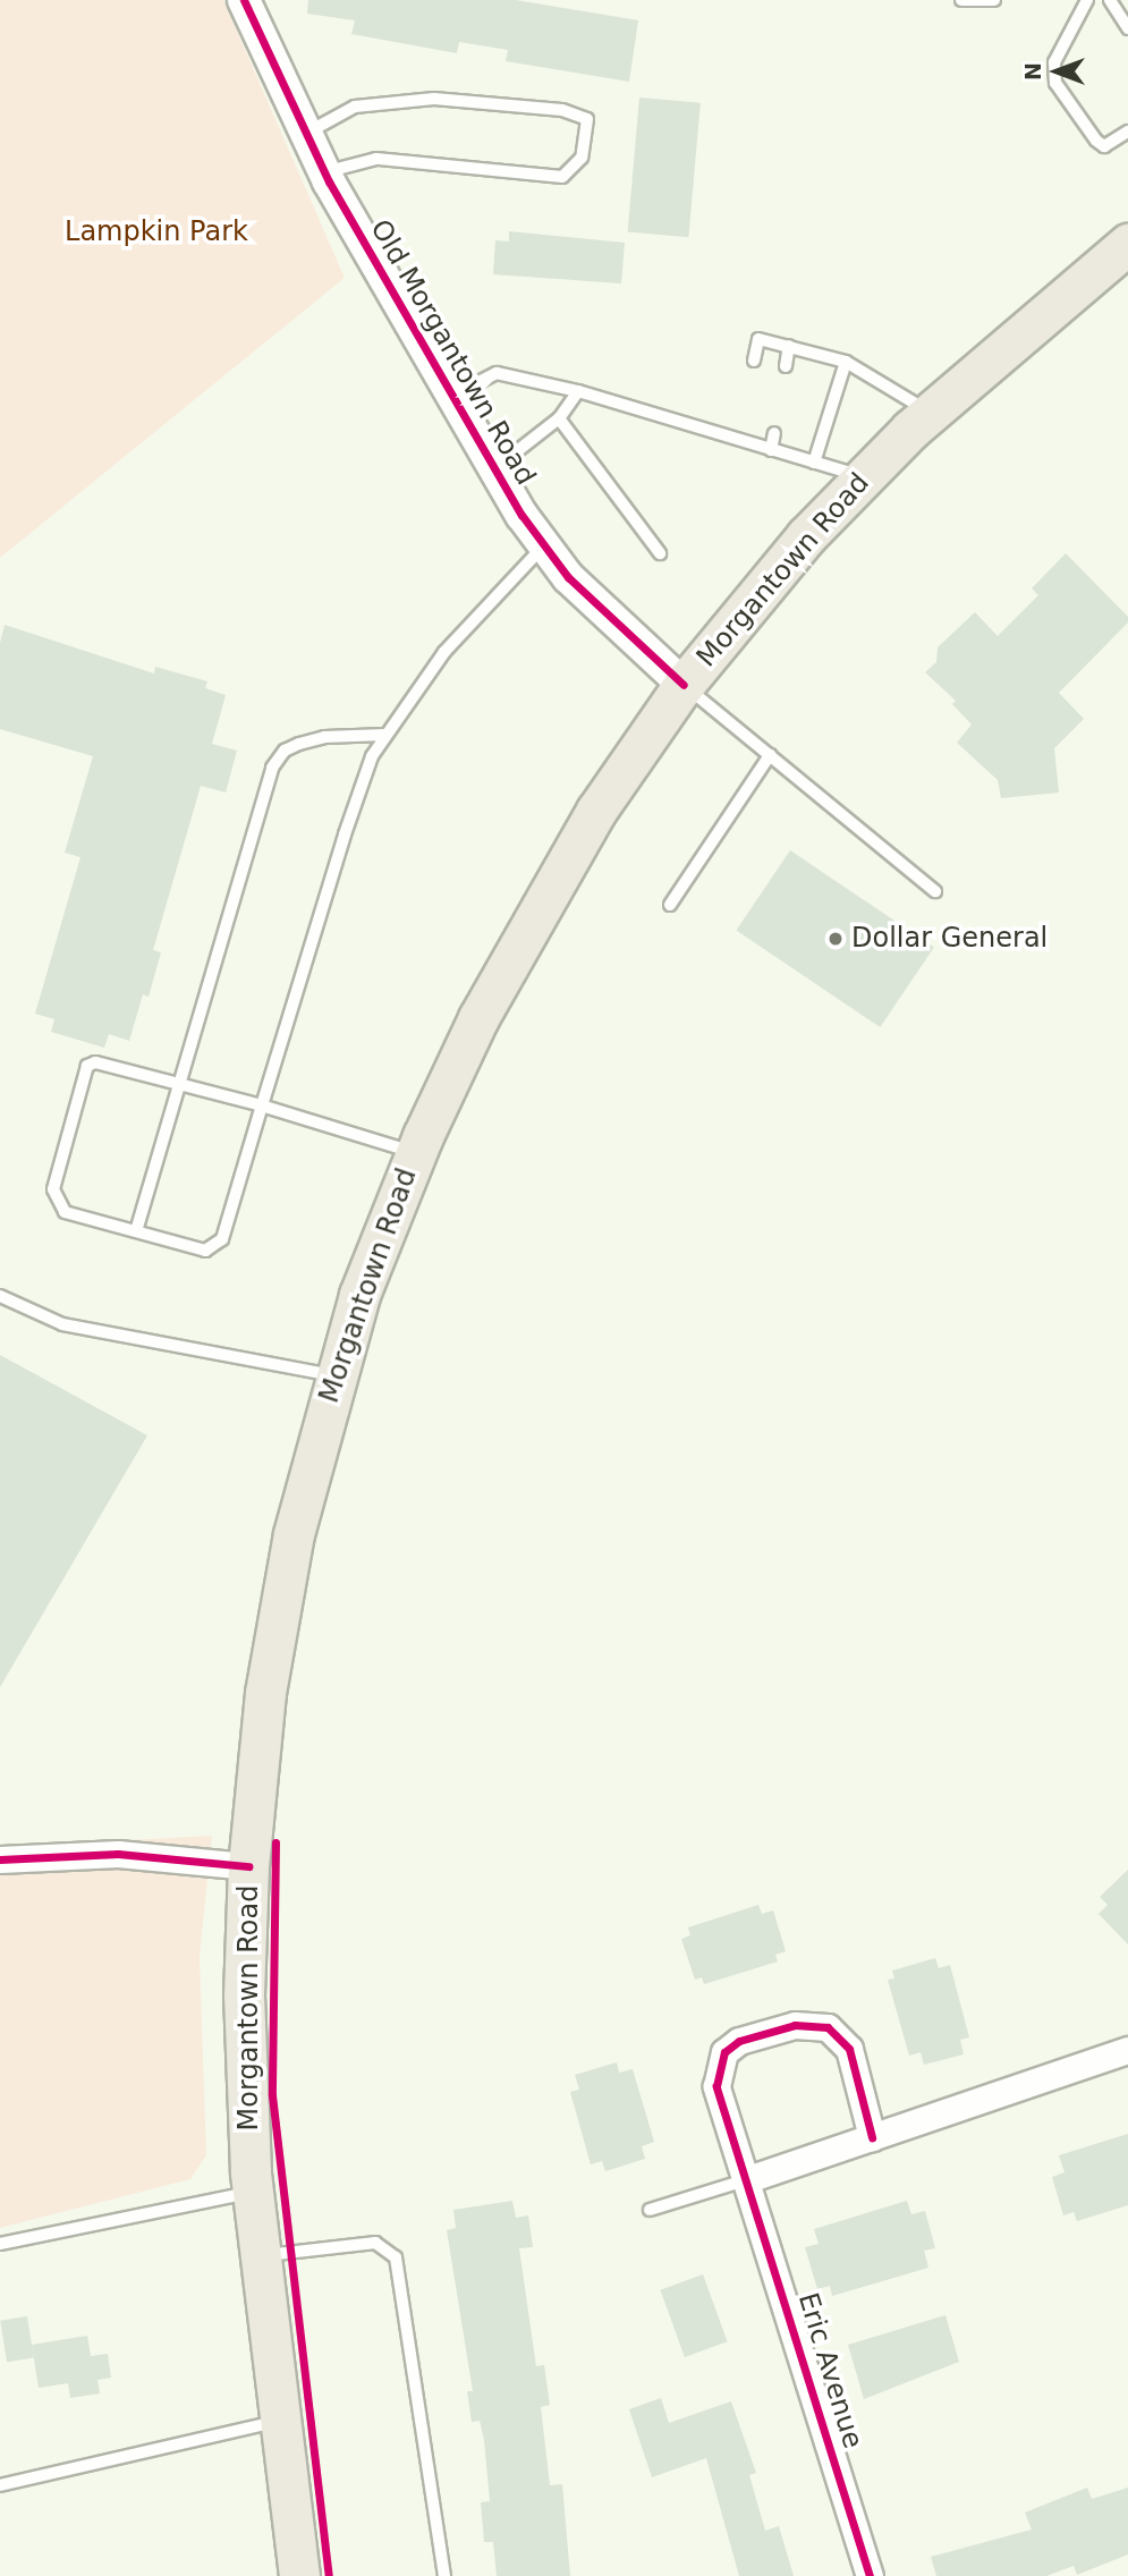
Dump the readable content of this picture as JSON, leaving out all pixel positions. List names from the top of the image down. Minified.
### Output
{"streets":{"main road":["Morgantown Road"],"street":["Old Morgantown Road","Eric Avenue"]},"crossings":[["Old Morgantown Road","Morgantown Road"]],"parks":["Lampkin Park"],"places":["Dollar General"],"north":"left"}
